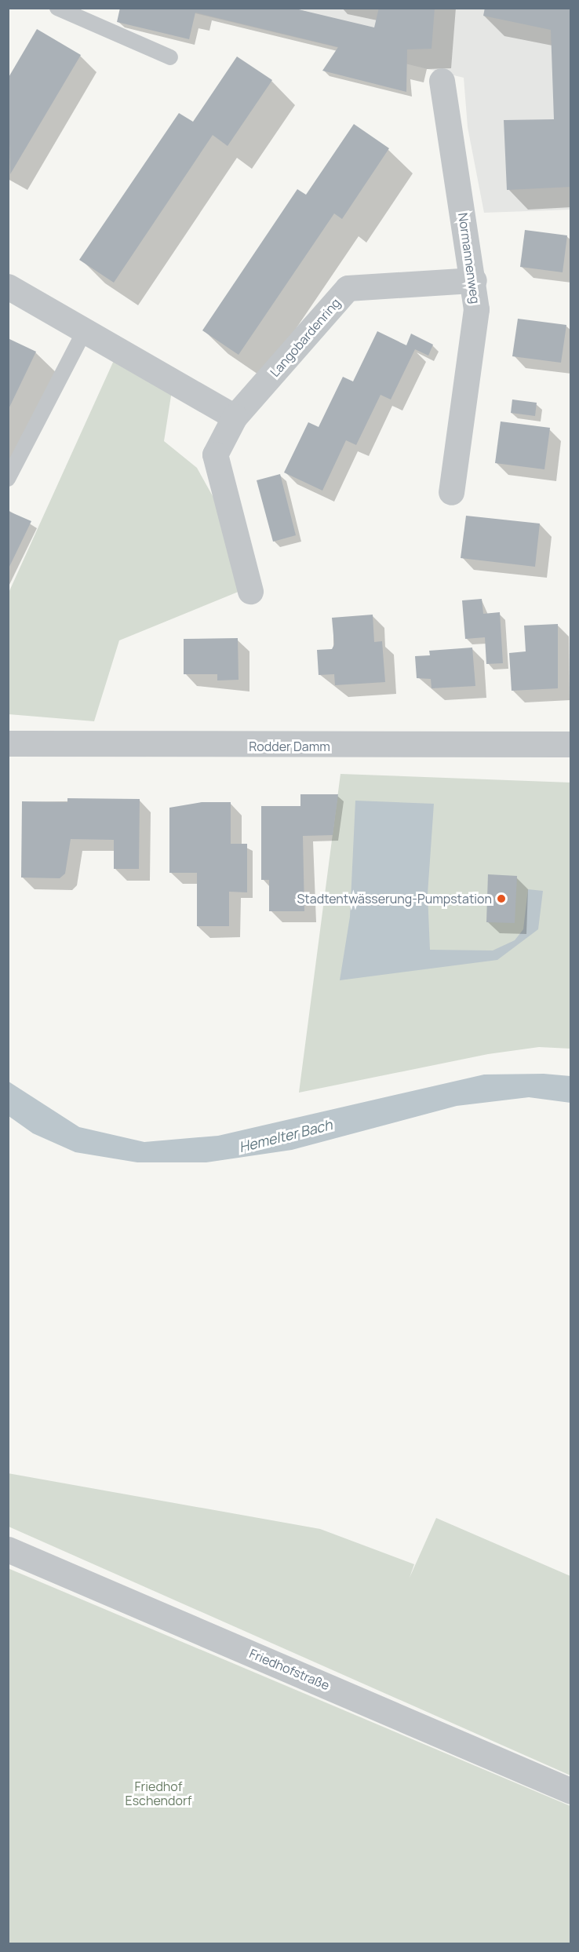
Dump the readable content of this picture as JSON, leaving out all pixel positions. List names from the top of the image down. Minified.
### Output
{"streets":{"street":["Normannenweg","Langobardenring","Rodder Damm","Friedhofstraße"]},"crossings":[["Normannenweg","Langobardenring"]],"water":["Hemelter Bach"],"parks":["Friedhof Eschendorf"],"places":["Stadtentwässerung-Pumpstation"]}
